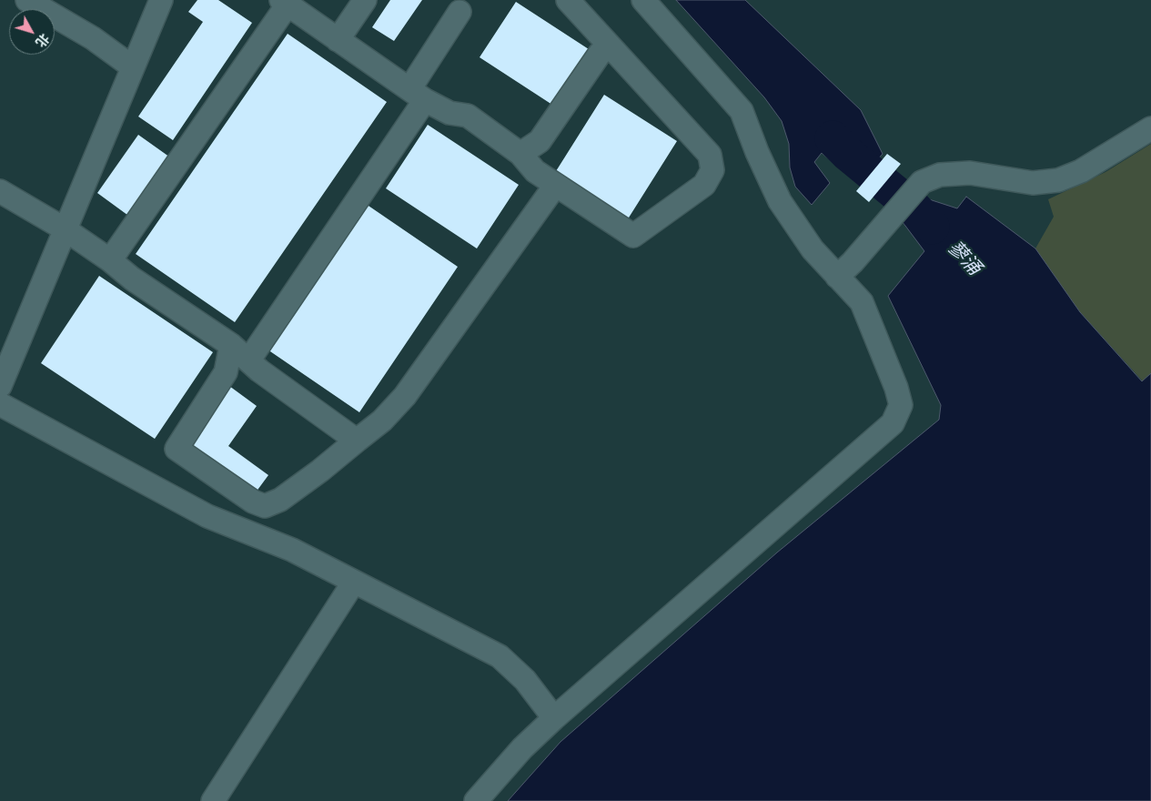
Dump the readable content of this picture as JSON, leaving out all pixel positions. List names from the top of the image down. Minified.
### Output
{"water":["蓼涌"],"north":"bottom right"}
